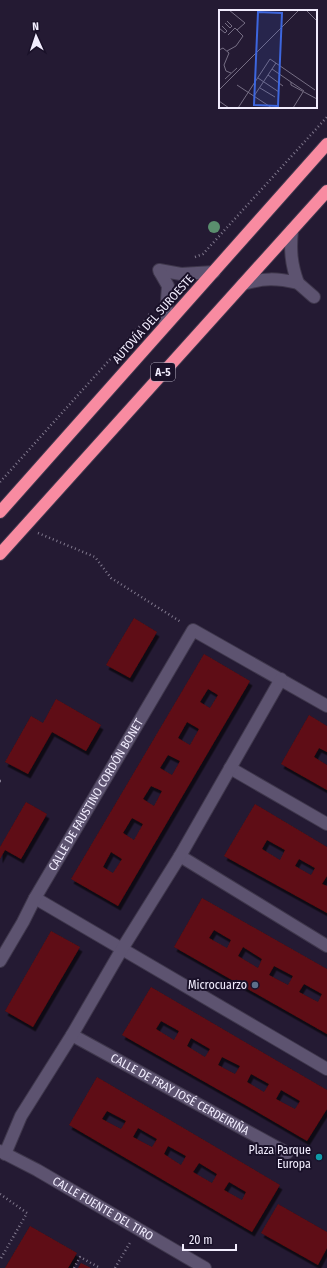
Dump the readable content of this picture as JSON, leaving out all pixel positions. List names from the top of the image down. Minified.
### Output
{"streets":{"highway":["AUTOVÍA DEL SUROESTE","A-5"],"street":["CALLE DE FAUSTINO CORDÓN BONET","CALLE DE FRAY JOSÉ CERDEIRIÑA","CALLE FUENTE DEL TIRO"]},"places":["Microcuarzo","Plaza Parque Europa"],"scale_bar":"20 m","north":"top"}
